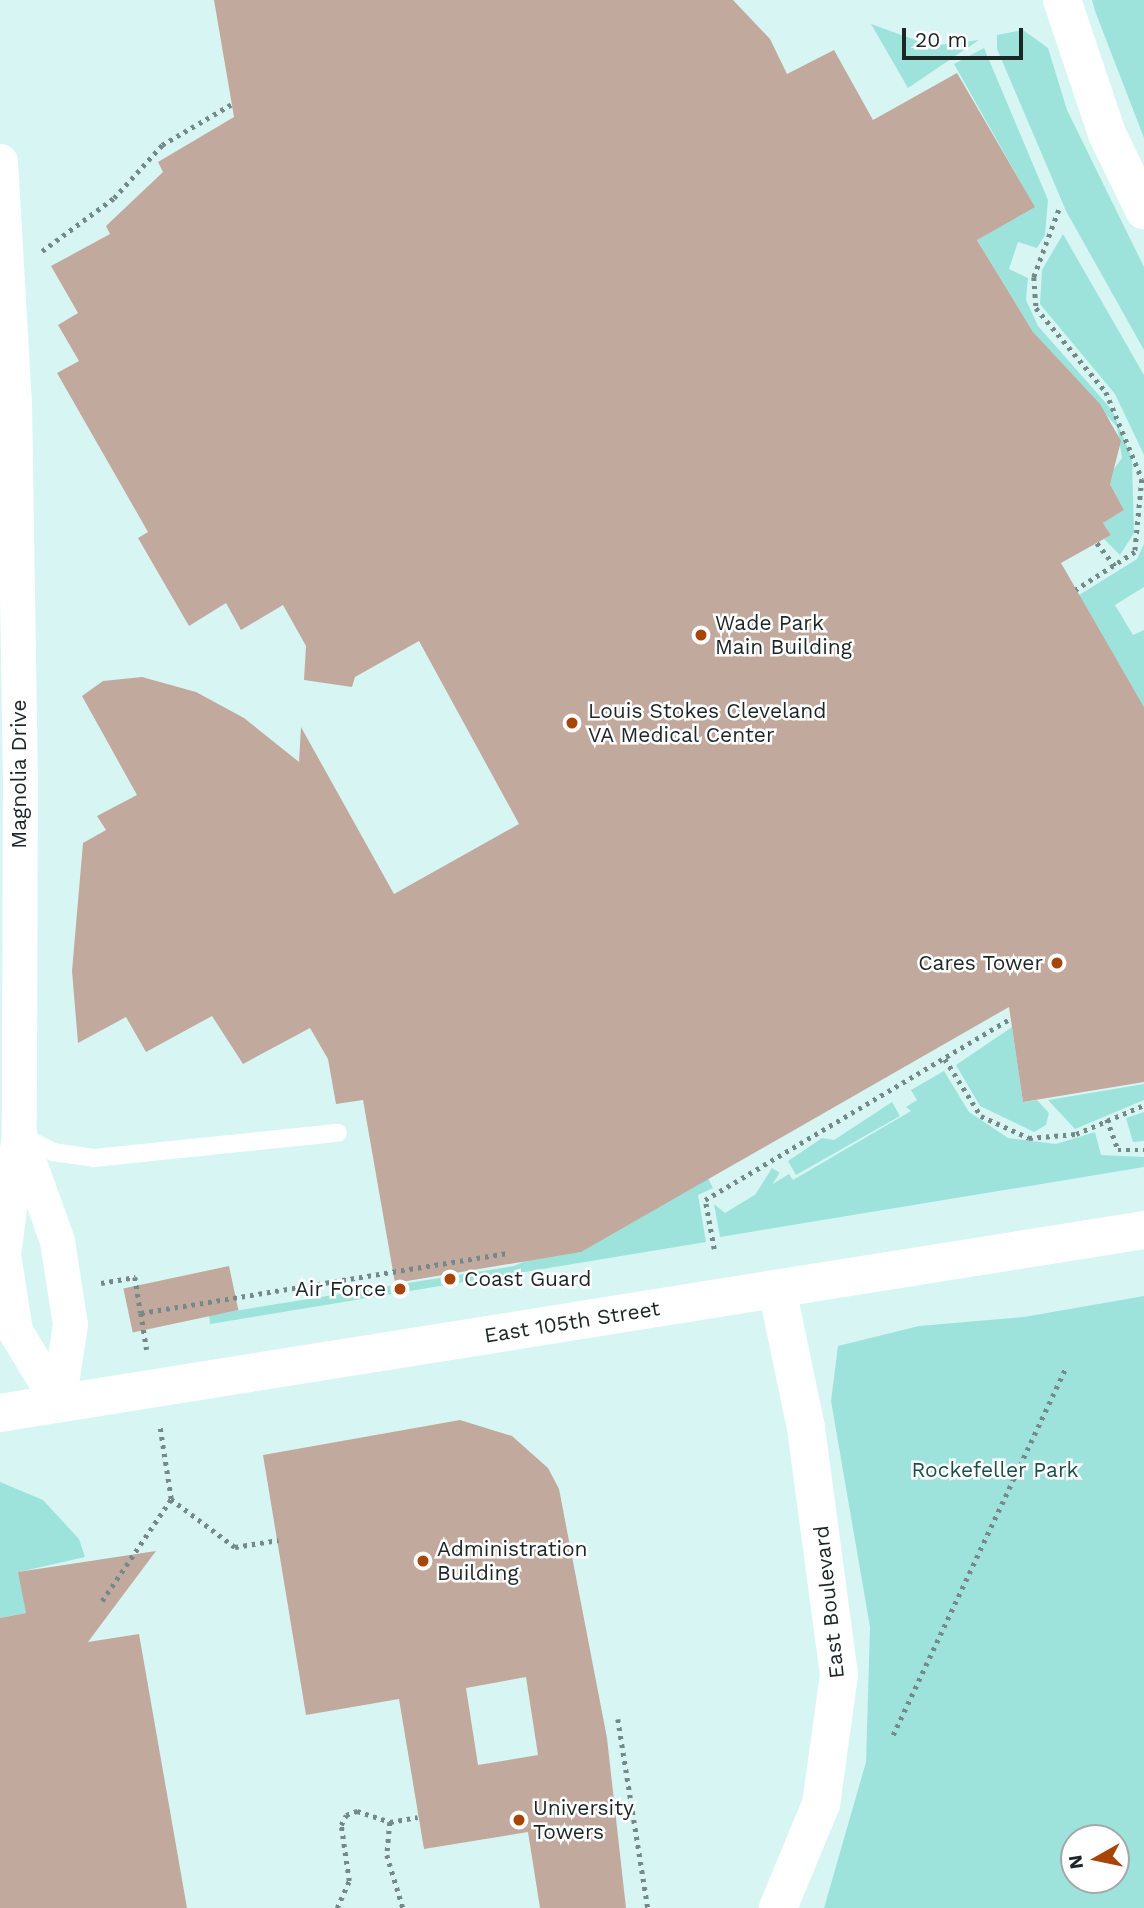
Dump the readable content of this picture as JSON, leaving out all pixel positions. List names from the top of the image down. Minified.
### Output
{"streets":{"main road":["East 105th Street","East Boulevard"],"street":["Magnolia Drive"]},"crossings":[["Magnolia Drive","East 105th Street"],["East 105th Street","East Boulevard"]],"parks":["Rockefeller Park"],"places":["Wade Park Main Building","Louis Stokes Cleveland VA Medical Center","Cares Tower","Coast Guard","Air Force","Administration Building","University Towers"],"scale_bar":"20 m","north":"left"}
